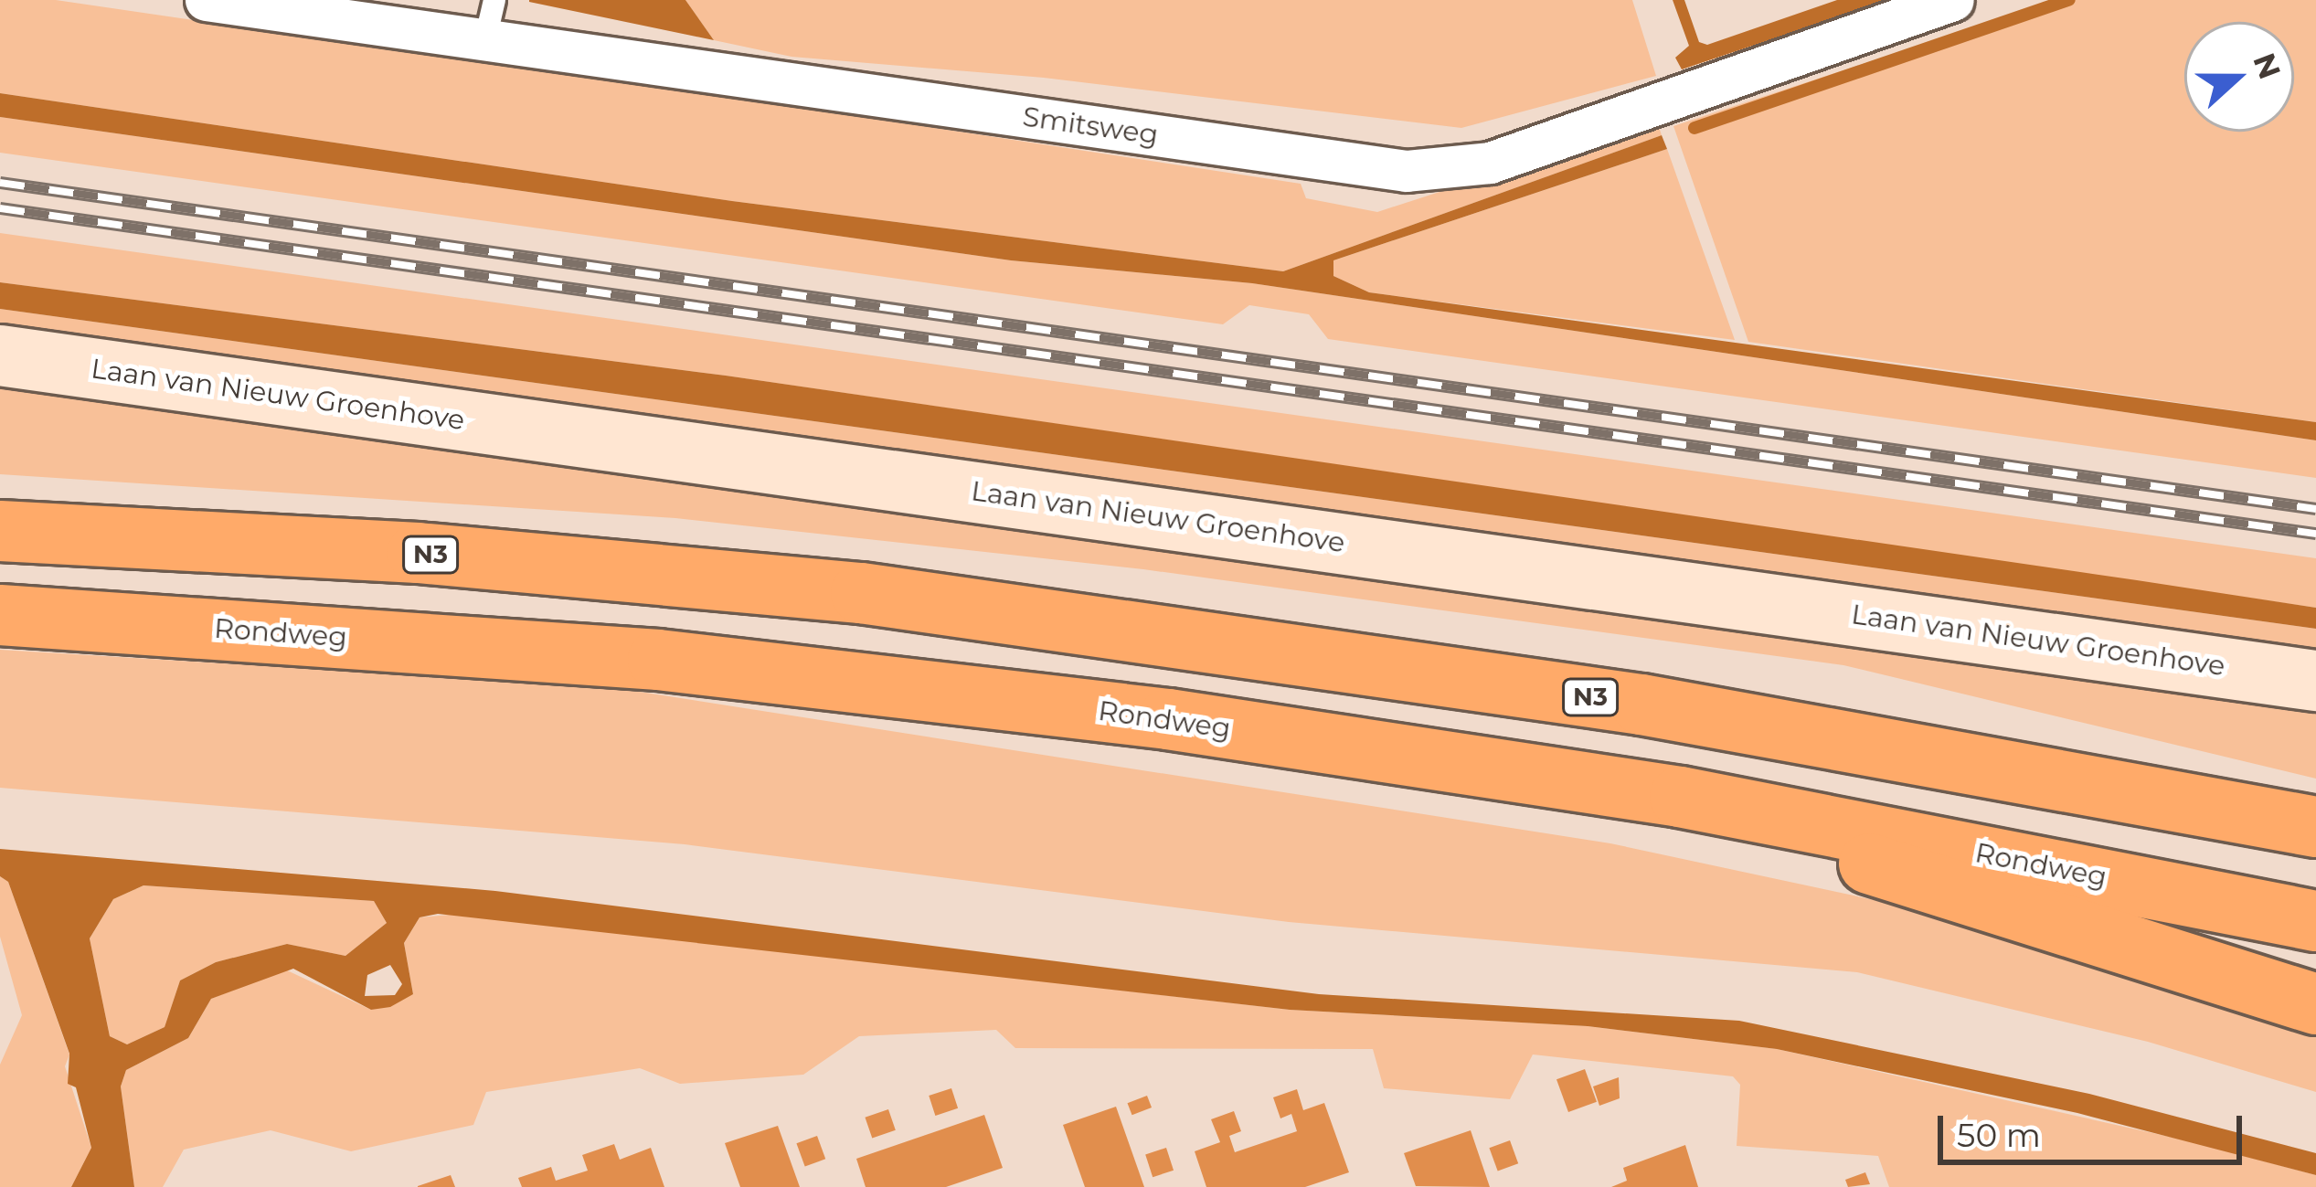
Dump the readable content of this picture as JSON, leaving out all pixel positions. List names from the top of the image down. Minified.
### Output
{"streets":{"highway":["N3","Rondweg"],"street":["Smitsweg","Laan van Nieuw Groenhove"]},"scale_bar":"50 m","north":"right"}
